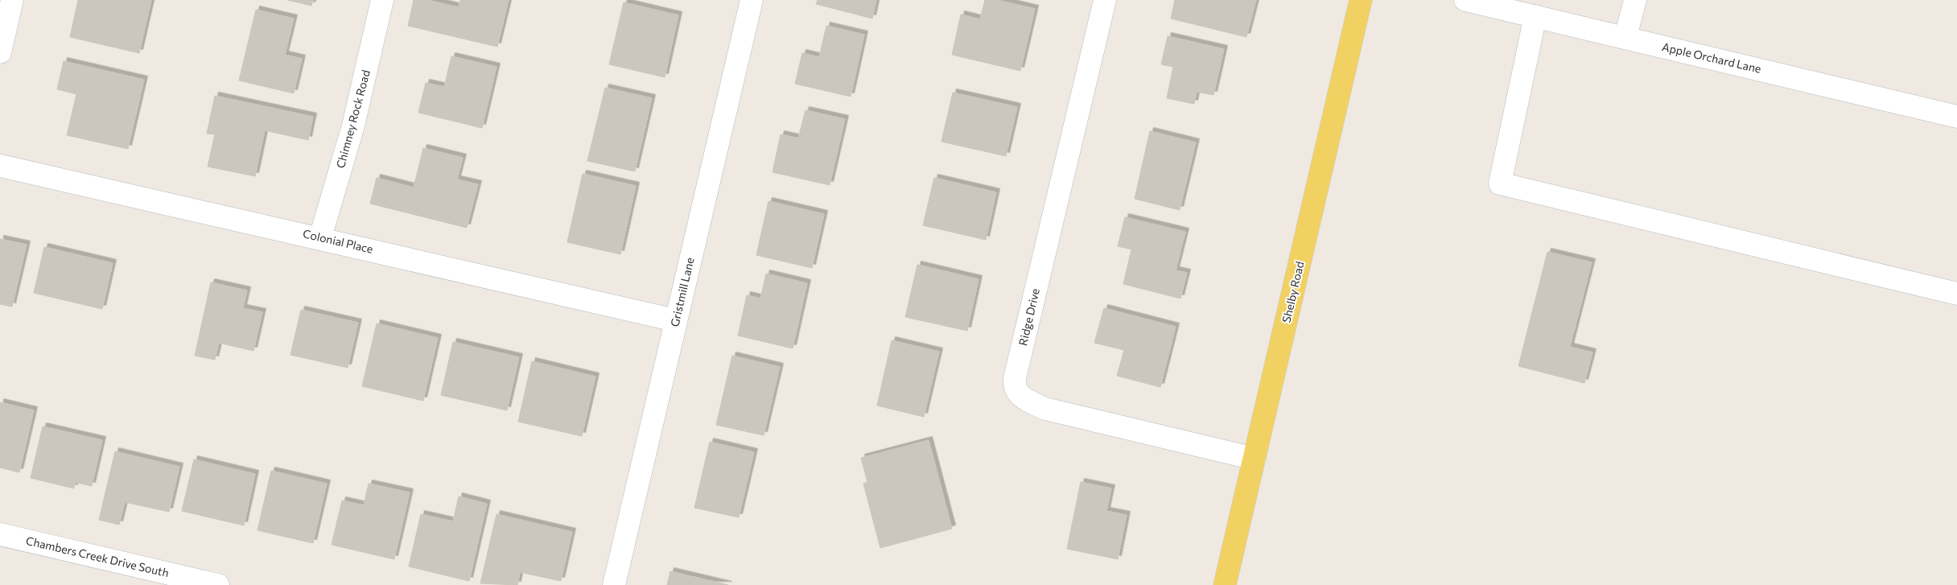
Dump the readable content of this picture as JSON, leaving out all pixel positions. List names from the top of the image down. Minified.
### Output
{"streets":{"main road":["Shelby Road"],"street":["Apple Orchard Lane","Chimney Rock Road","Colonial Place","Gristmill Lane","Ridge Drive","Chambers Creek Drive South"]},"crossings":[["Chimney Rock Road","Colonial Place"],["Colonial Place","Gristmill Lane"],["Shelby Road","Ridge Drive"]]}
